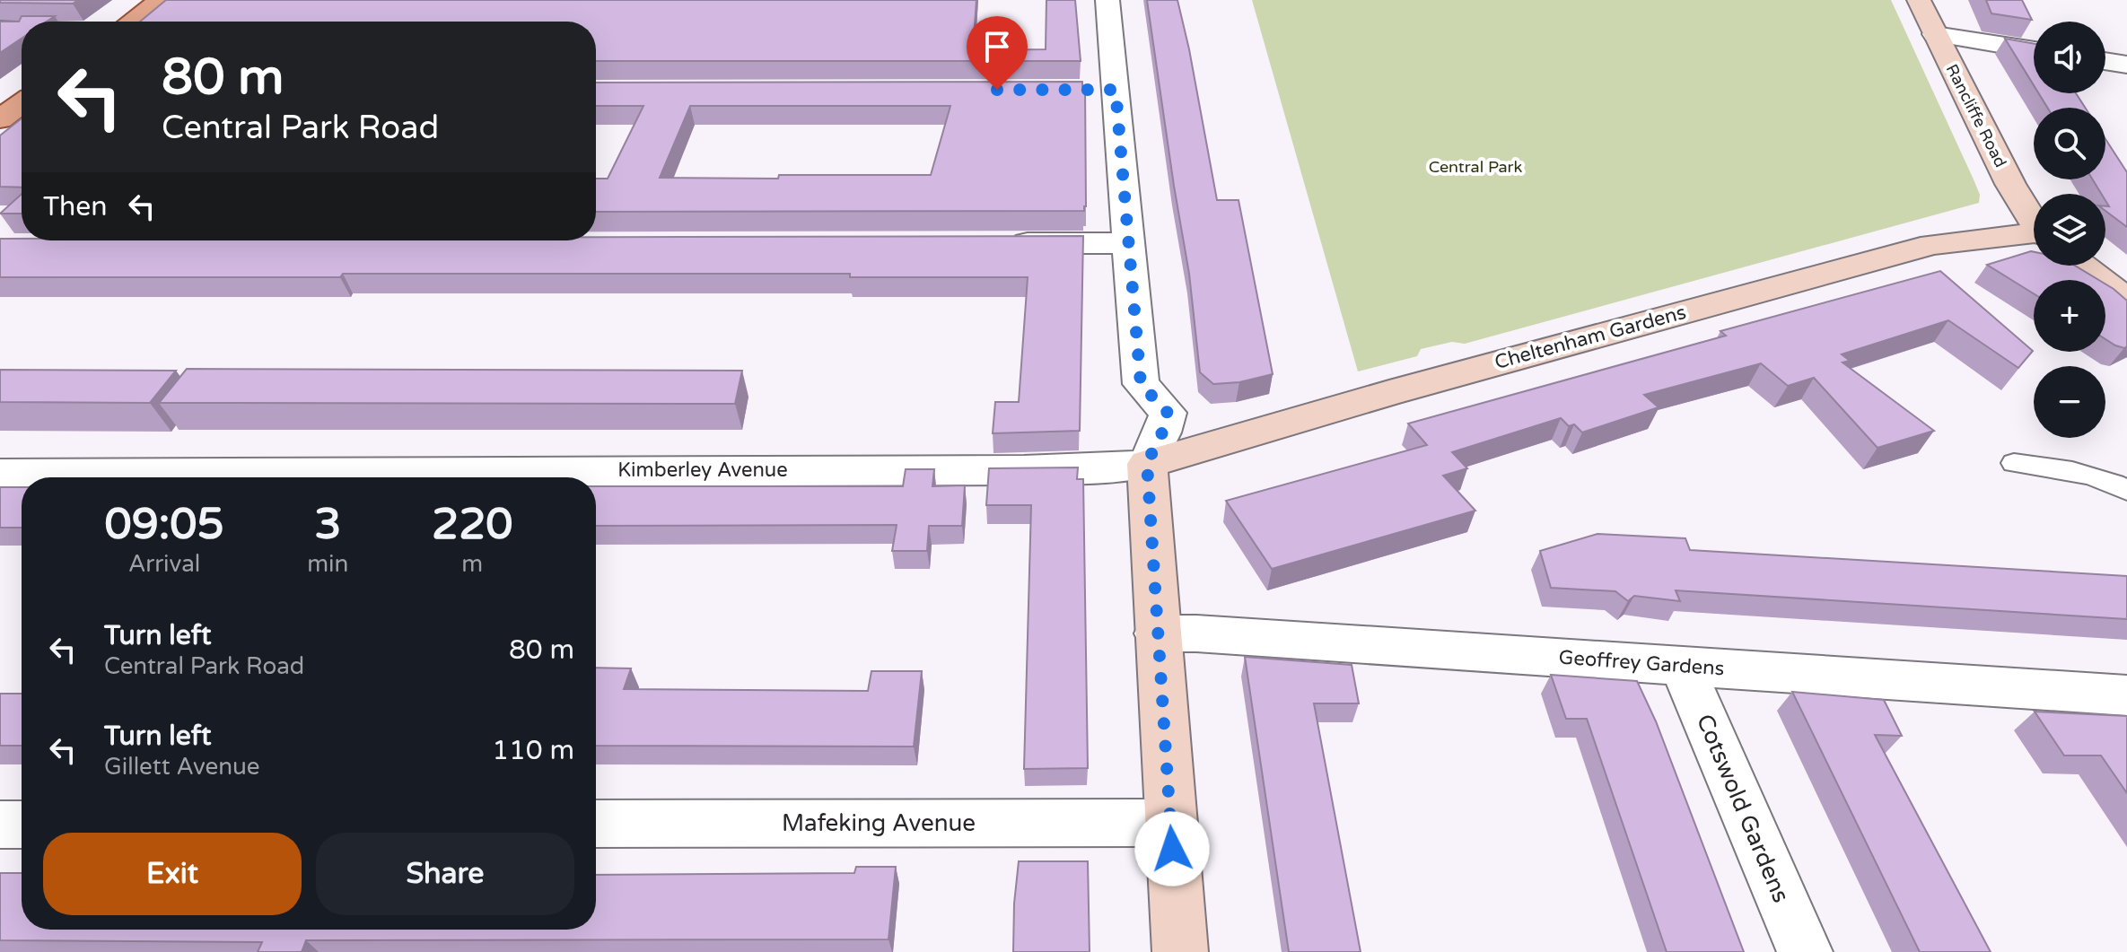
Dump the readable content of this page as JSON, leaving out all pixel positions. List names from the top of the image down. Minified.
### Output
{"streets":{"main road":["Rancliffe Road","Cheltenham Gardens"],"street":["Kimberley Avenue","Geoffrey Gardens","Cotswold Gardens","Mafeking Avenue"]},"crossings":[["Cheltenham Gardens","Kimberley Avenue"],["Geoffrey Gardens","Cotswold Gardens"]],"parks":["Central Park"],"page":{"map_buttons":["+","−"],"turn":["80 m","Central Park Road"],"then":"Then","eta":["09:05","Arrival","3","min","220","m"],"list":[{"name":"Turn left","note":"Central Park Road","value":"80 m"},{"name":"Turn left","note":"Gillett Avenue","value":"110 m"}],"buttons":["Exit","Share"]}}
